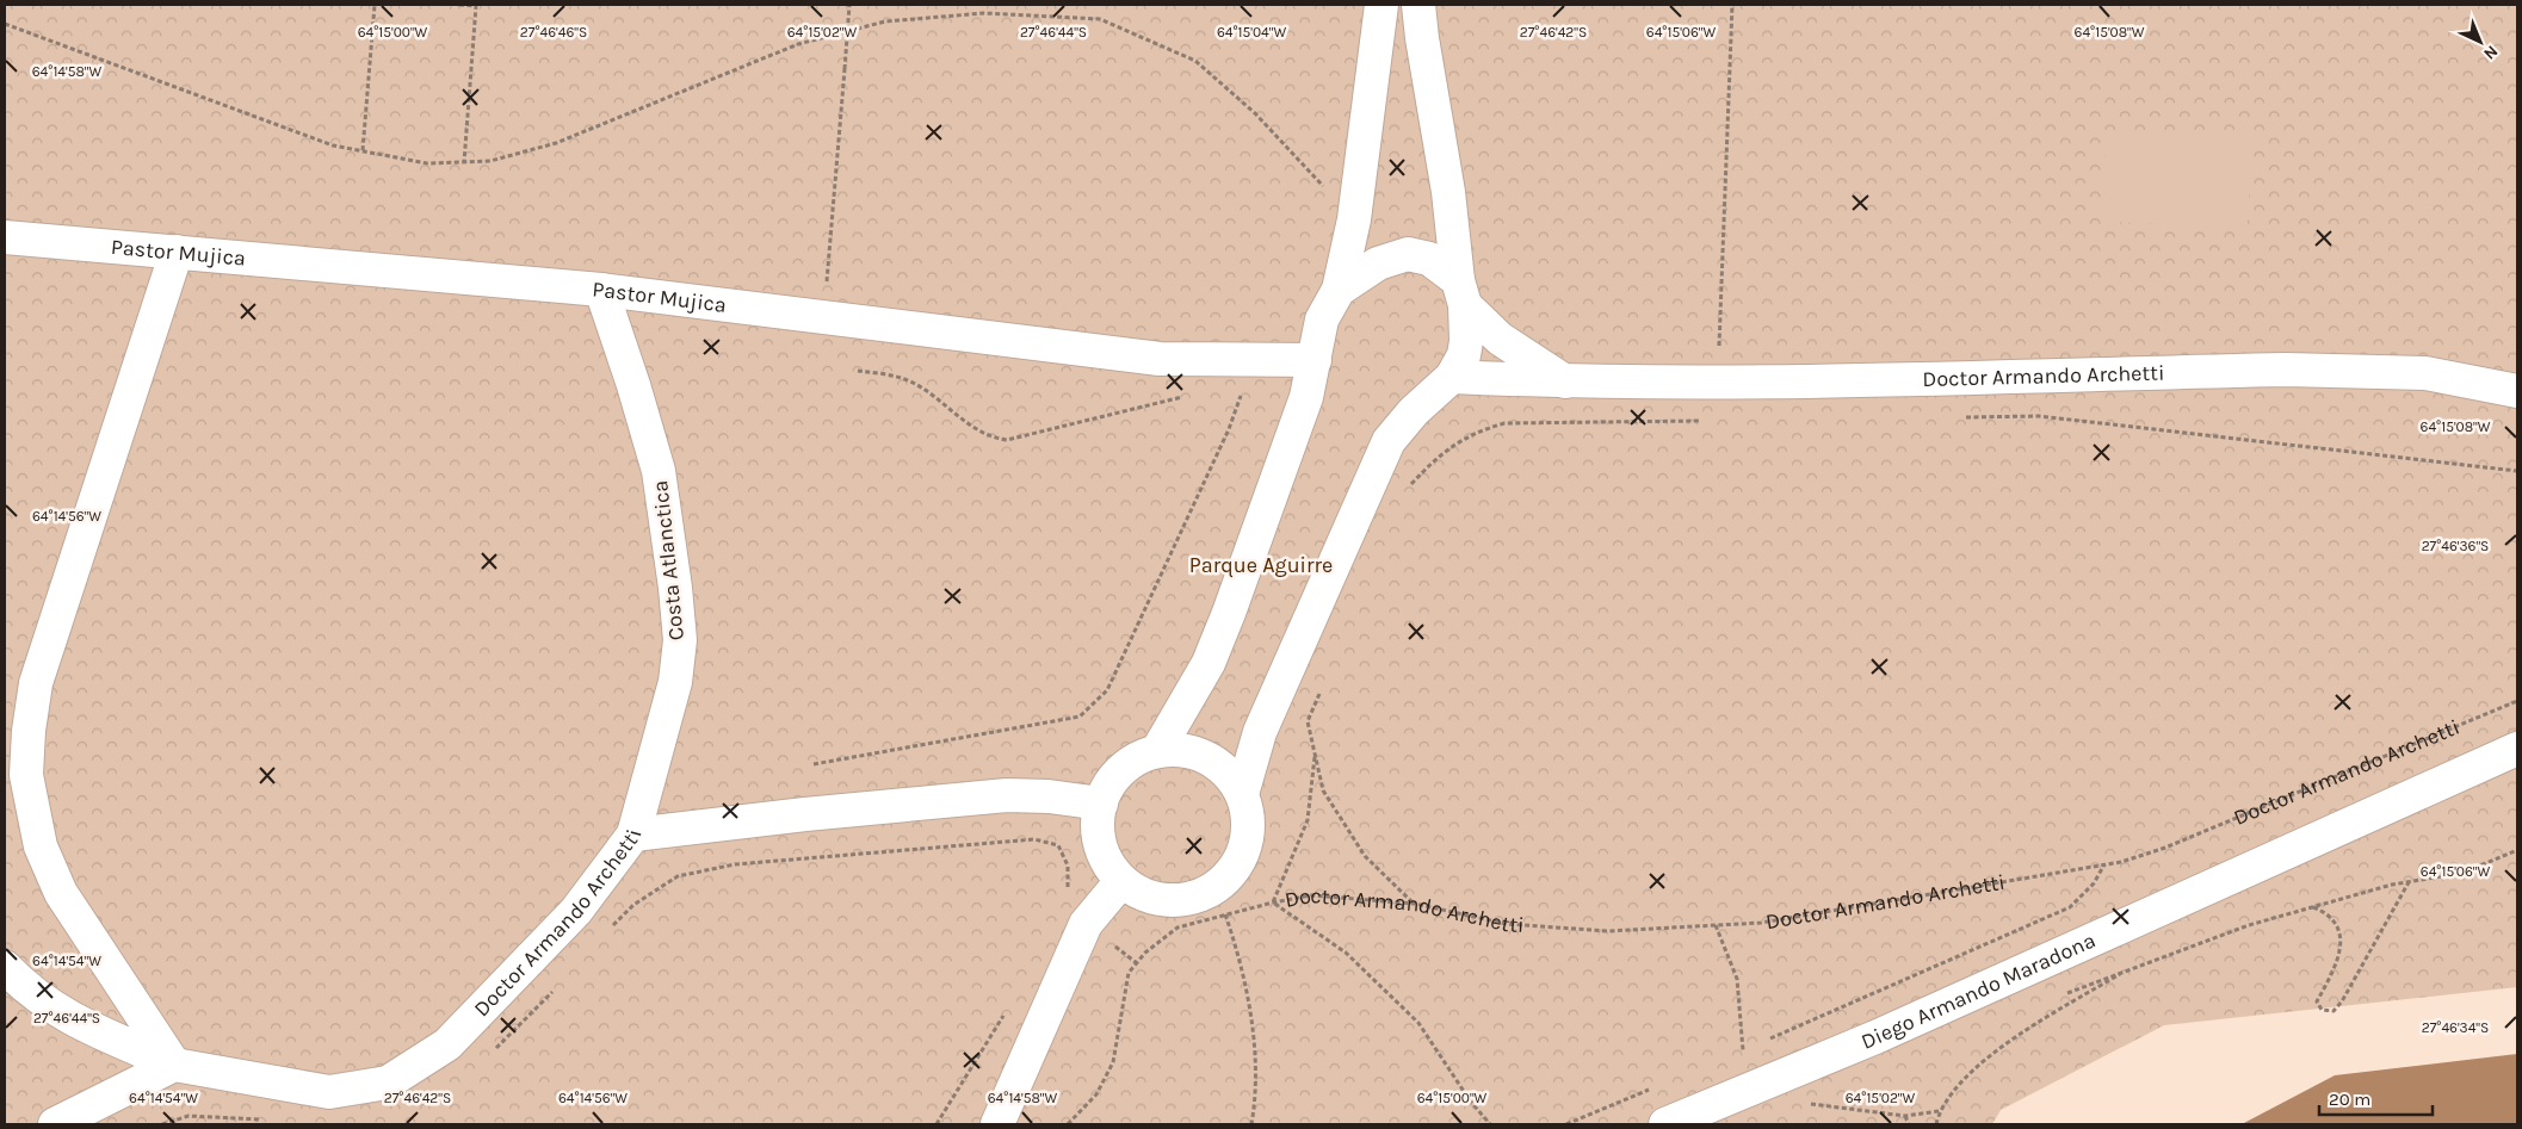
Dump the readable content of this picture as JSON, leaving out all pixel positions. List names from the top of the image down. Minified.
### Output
{"streets":{"street":["Pastor Mujica","Doctor Armando Archetti","Costa Atlanctica","Diego Armando Maradona"]},"crossings":[["Pastor Mujica","Costa Atlanctica"],["Doctor Armando Archetti","Costa Atlanctica"]],"parks":["Parque Aguirre"],"scale_bar":"20 m","north":"bottom right","coordinates":["27°46'46\"S","27°46'44\"S","27°46'42\"S","64°15'00\"W","64°15'02\"W","64°15'04\"W","64°15'06\"W","64°15'08\"W","64°14'58\"W","64°14'56\"W","27°46'36\"S","64°14'54\"W","27°46'34\"S"]}
